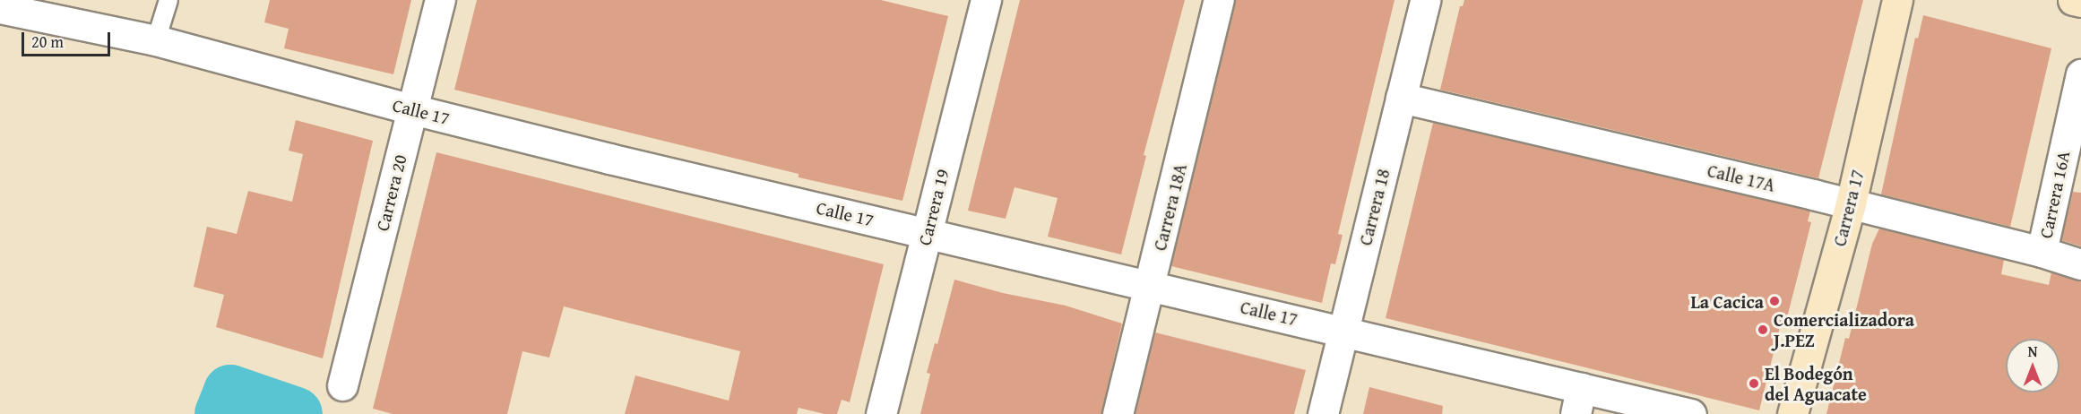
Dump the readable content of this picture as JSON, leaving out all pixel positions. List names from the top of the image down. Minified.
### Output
{"streets":{"street":["Calle 17","Calle 17A","Carrera 20","Carrera 16A","Carrera 19","Carrera 18A","Carrera 18","Carrera 17"]},"crossings":[["Calle 17","Carrera 20"],["Calle 17","Carrera 19"],["Calle 17","Carrera 18A"],["Calle 17","Carrera 18"],["Calle 17A","Carrera 16A"],["Calle 17A","Carrera 18"],["Calle 17A","Carrera 17"]],"places":["La Cacica","Comercializadora J.PEZ","El Bodegón del Aguacate"],"scale_bar":"20 m","north":"top"}
